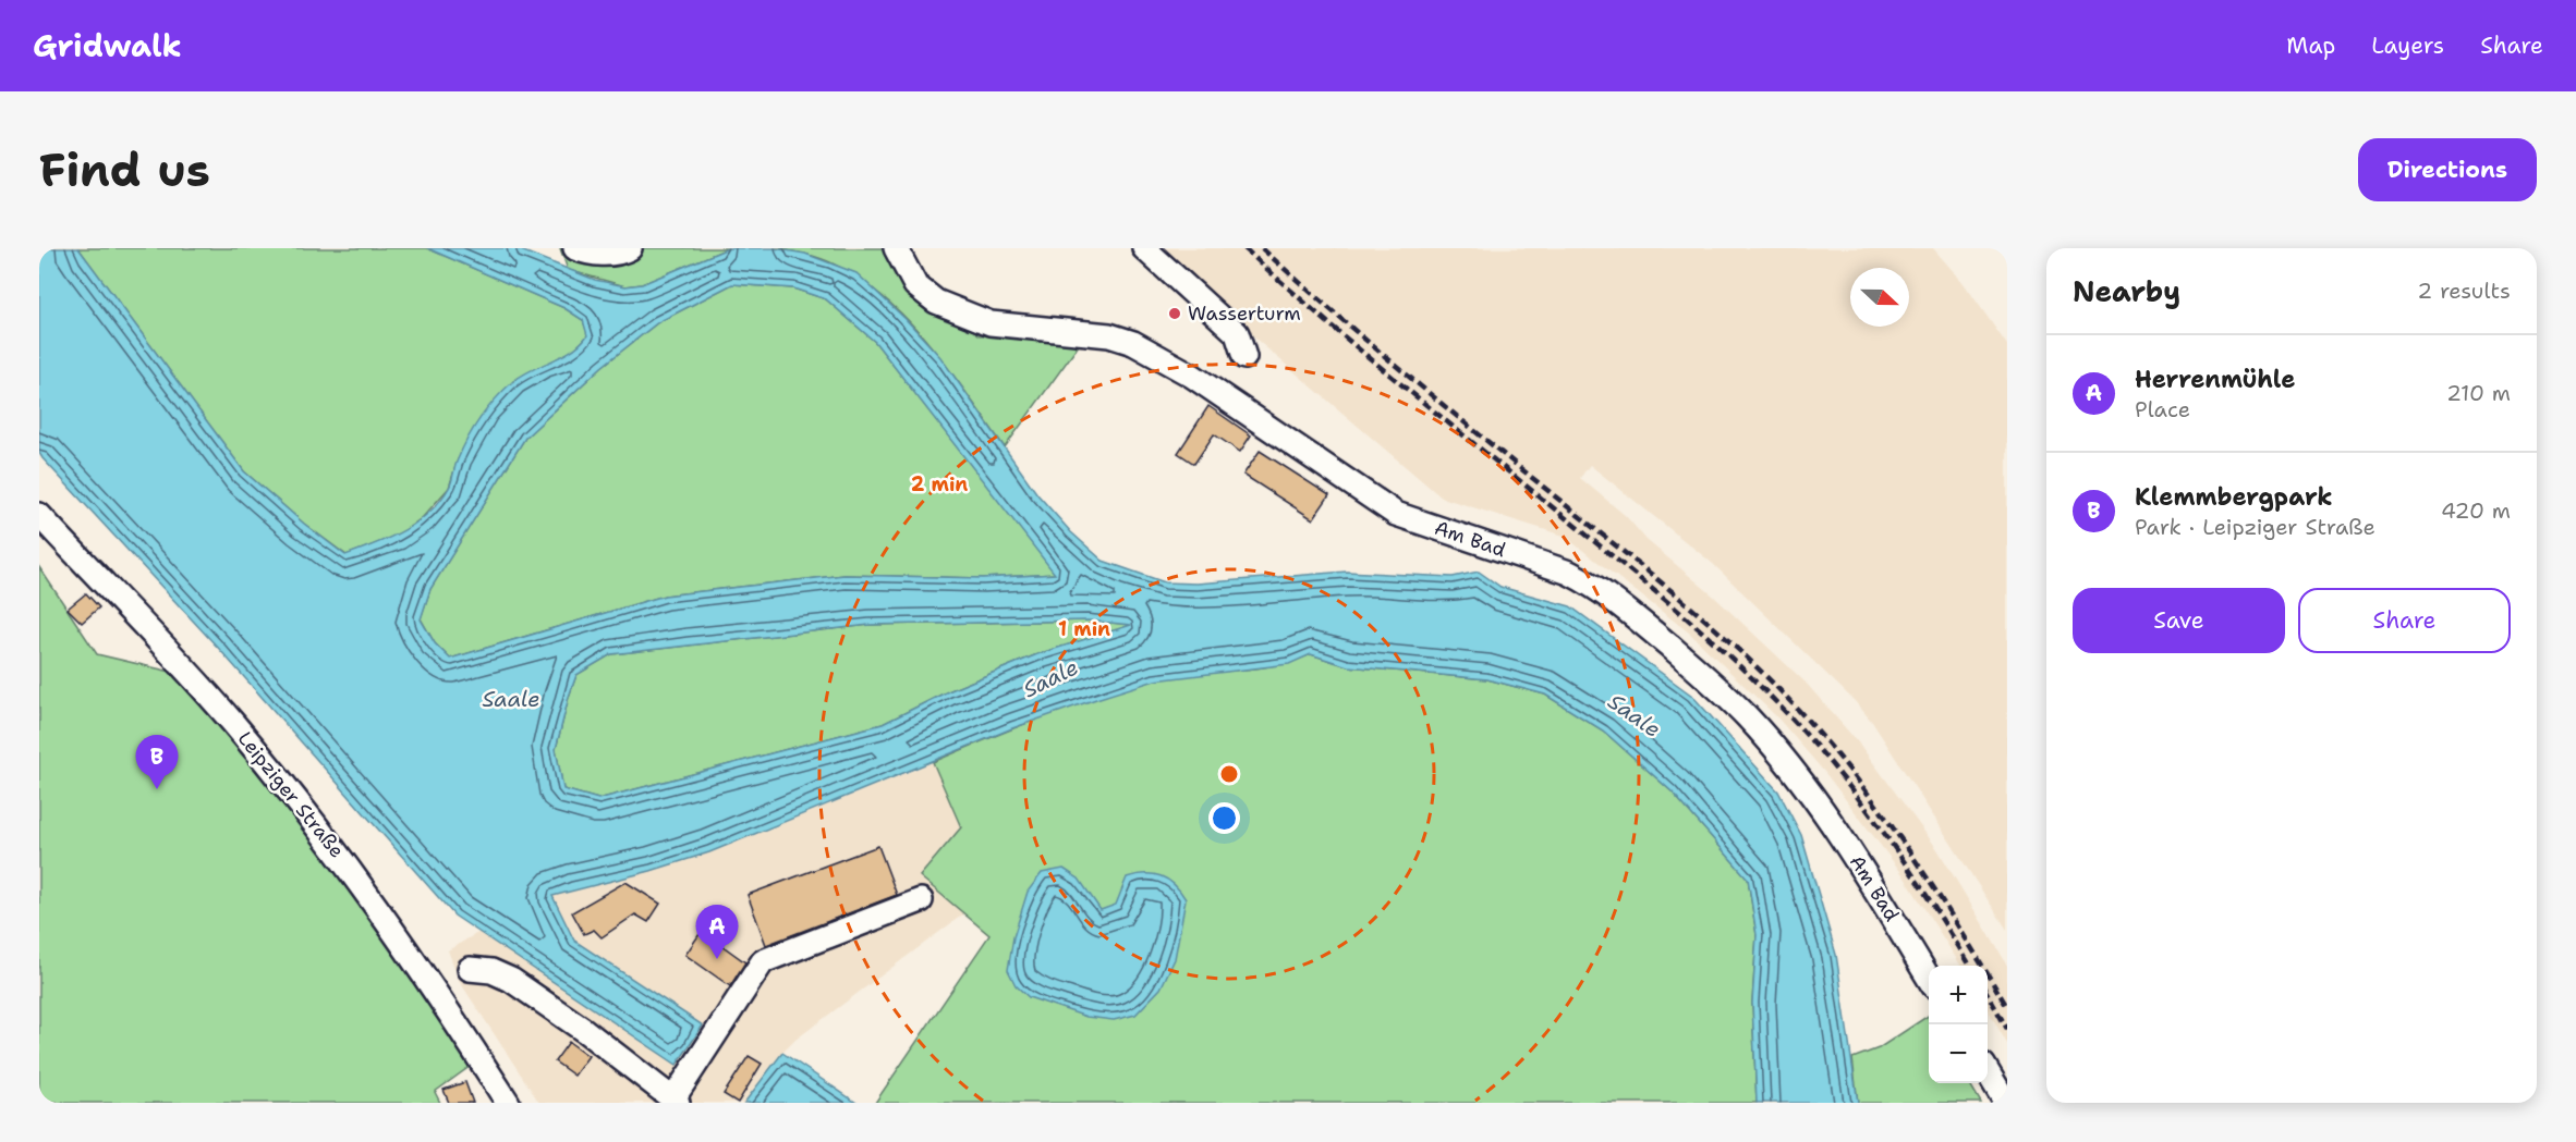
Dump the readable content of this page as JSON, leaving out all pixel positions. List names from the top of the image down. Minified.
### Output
{"streets":{"street":["Am Bad","Leipziger Straße"]},"water":["Saale"],"places":["Wasserturm"],"north":"right","page":{"header":"Gridwalk","nav":["Map","Layers","Share"],"buttons":["Directions",["Save","Share"]],"title":"Find us","heading":["Nearby","2 results"],"list":[{"mark":"A","name":"Herrenmühle","note":"Place","value":"210 m"},{"mark":"B","name":"Klemmbergpark","note":"Park · Leipziger Straße","value":"420 m"}],"pins":["B","A"],"map_buttons":["+","−"]},"rings":["2 min","1 min"]}
